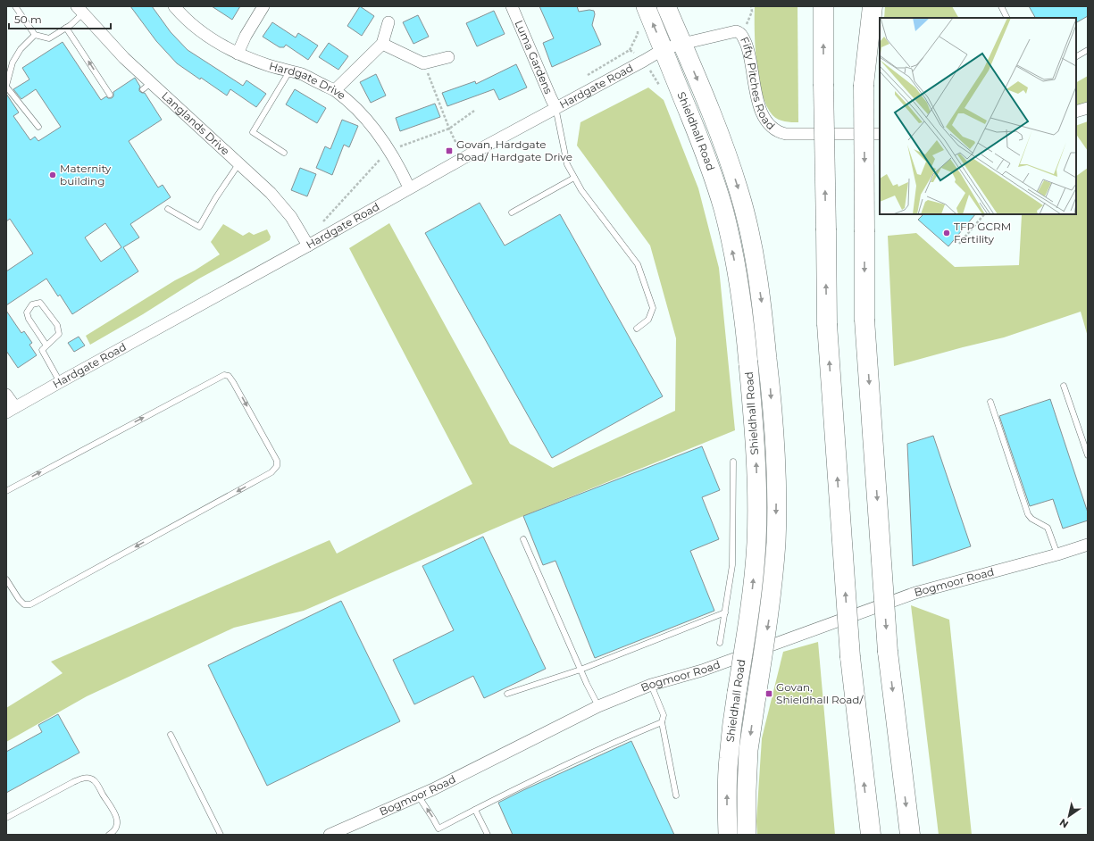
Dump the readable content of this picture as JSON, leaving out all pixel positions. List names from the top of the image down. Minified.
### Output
{"streets":{"main road":["Shieldhall Road"],"street":["Luma Gardens","Hardgate Drive","Fifty Pitches Road","Hardgate Road","Langlands Drive","Bogmoor Road"]},"crossings":[["Luma Gardens","Hardgate Road"],["Hardgate Drive","Hardgate Road"],["Fifty Pitches Road","Hardgate Road"],["Fifty Pitches Road","Shieldhall Road"],["Hardgate Road","Langlands Drive"],["Hardgate Road","Shieldhall Road"]],"places":{"transit":["Govan, Hardgate Road/ Hardgate Drive","Govan, Shieldhall Road/"],"other":["Maternity building","TFP GCRM Fertility"]},"scale_bar":"50 m","north":"bottom left"}
